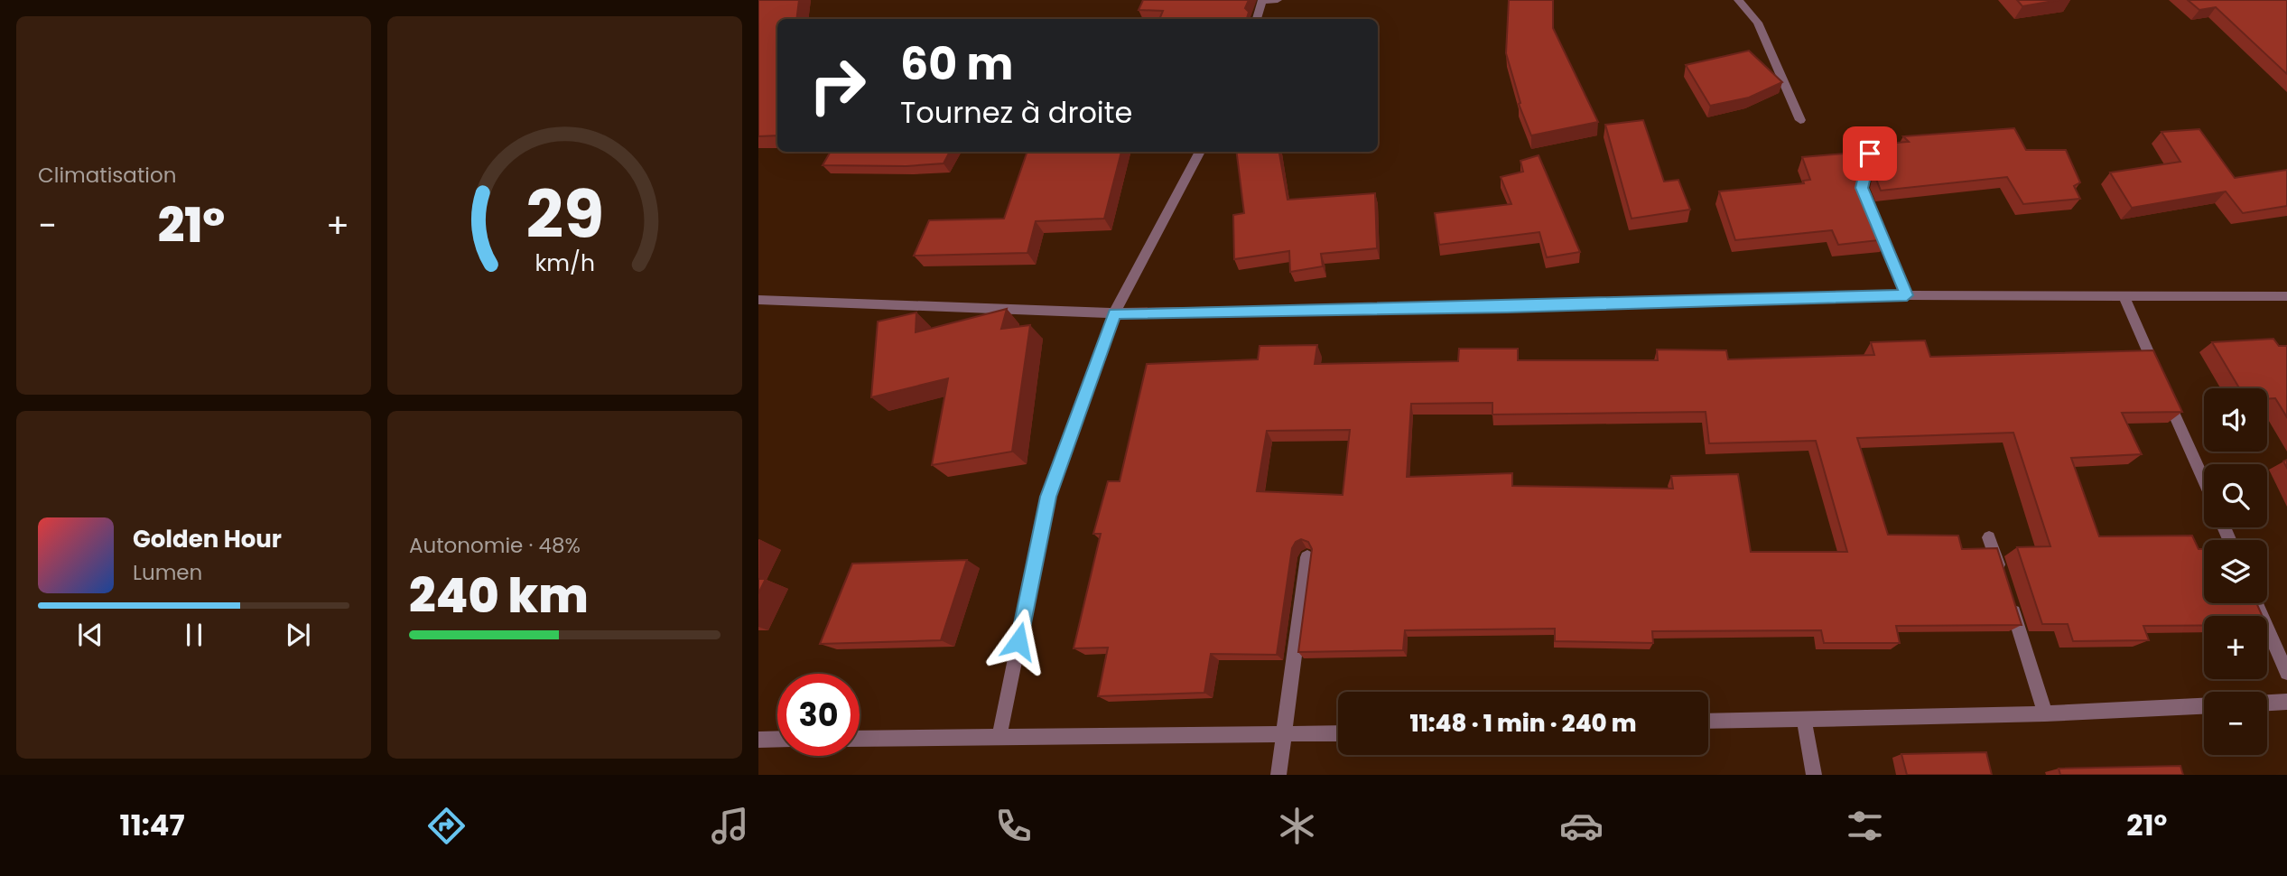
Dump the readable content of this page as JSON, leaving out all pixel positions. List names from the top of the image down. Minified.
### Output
{"page":{"tile":["Climatisation",["Autonomie · 48%","240 km"]],"turn":["60 m","Tournez à droite"],"heat":["−","21°","+"],"map_buttons":["+","−"],"song":["Golden Hour","Lumen"],"limit":"30","trip":"11:48 · 1 min · 240 m","tabs":["11:47","21°"],"gauge":["29","km/h"]}}
